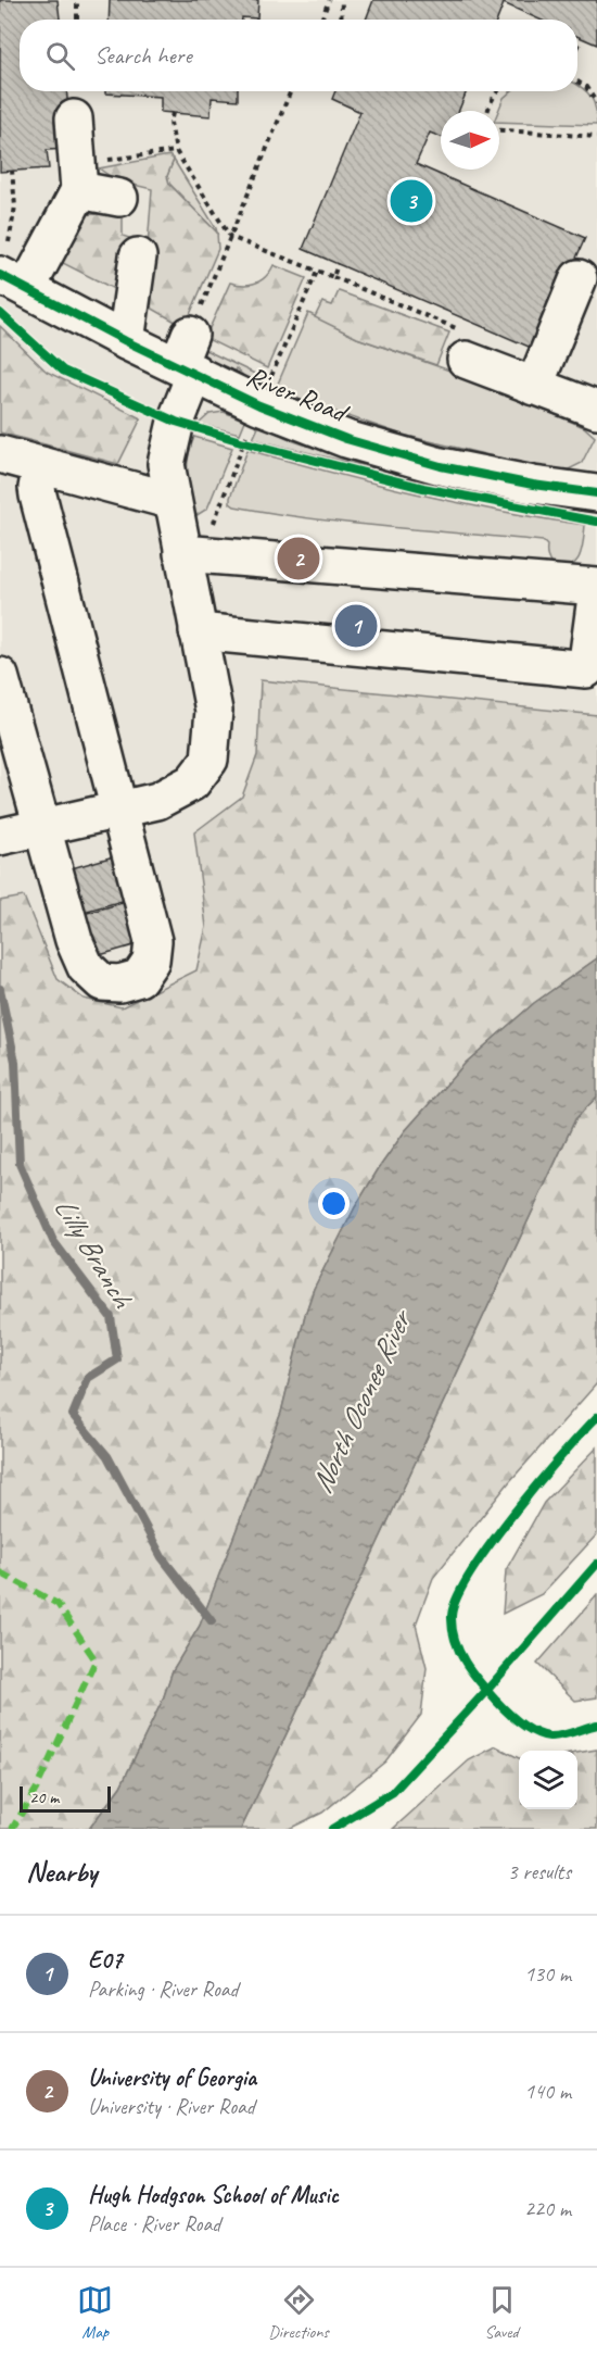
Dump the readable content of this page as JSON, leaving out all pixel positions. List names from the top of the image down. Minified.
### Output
{"streets":{"street":["River Road"]},"water":["Lilly Branch","North Oconee River"],"scale_bar":"20 m","north":"right","page":{"search":"Search here","pins":["3","2","1"],"scale":"20 m","heading":["Nearby","3 results"],"list":[{"mark":"1","name":"E07","note":"Parking · River Road","value":"130 m"},{"mark":"2","name":"University of Georgia","note":"University · River Road","value":"140 m"},{"mark":"3","name":"Hugh Hodgson School of Music","note":"Place · River Road","value":"220 m"}],"nav":["Map","Directions","Saved"]}}
